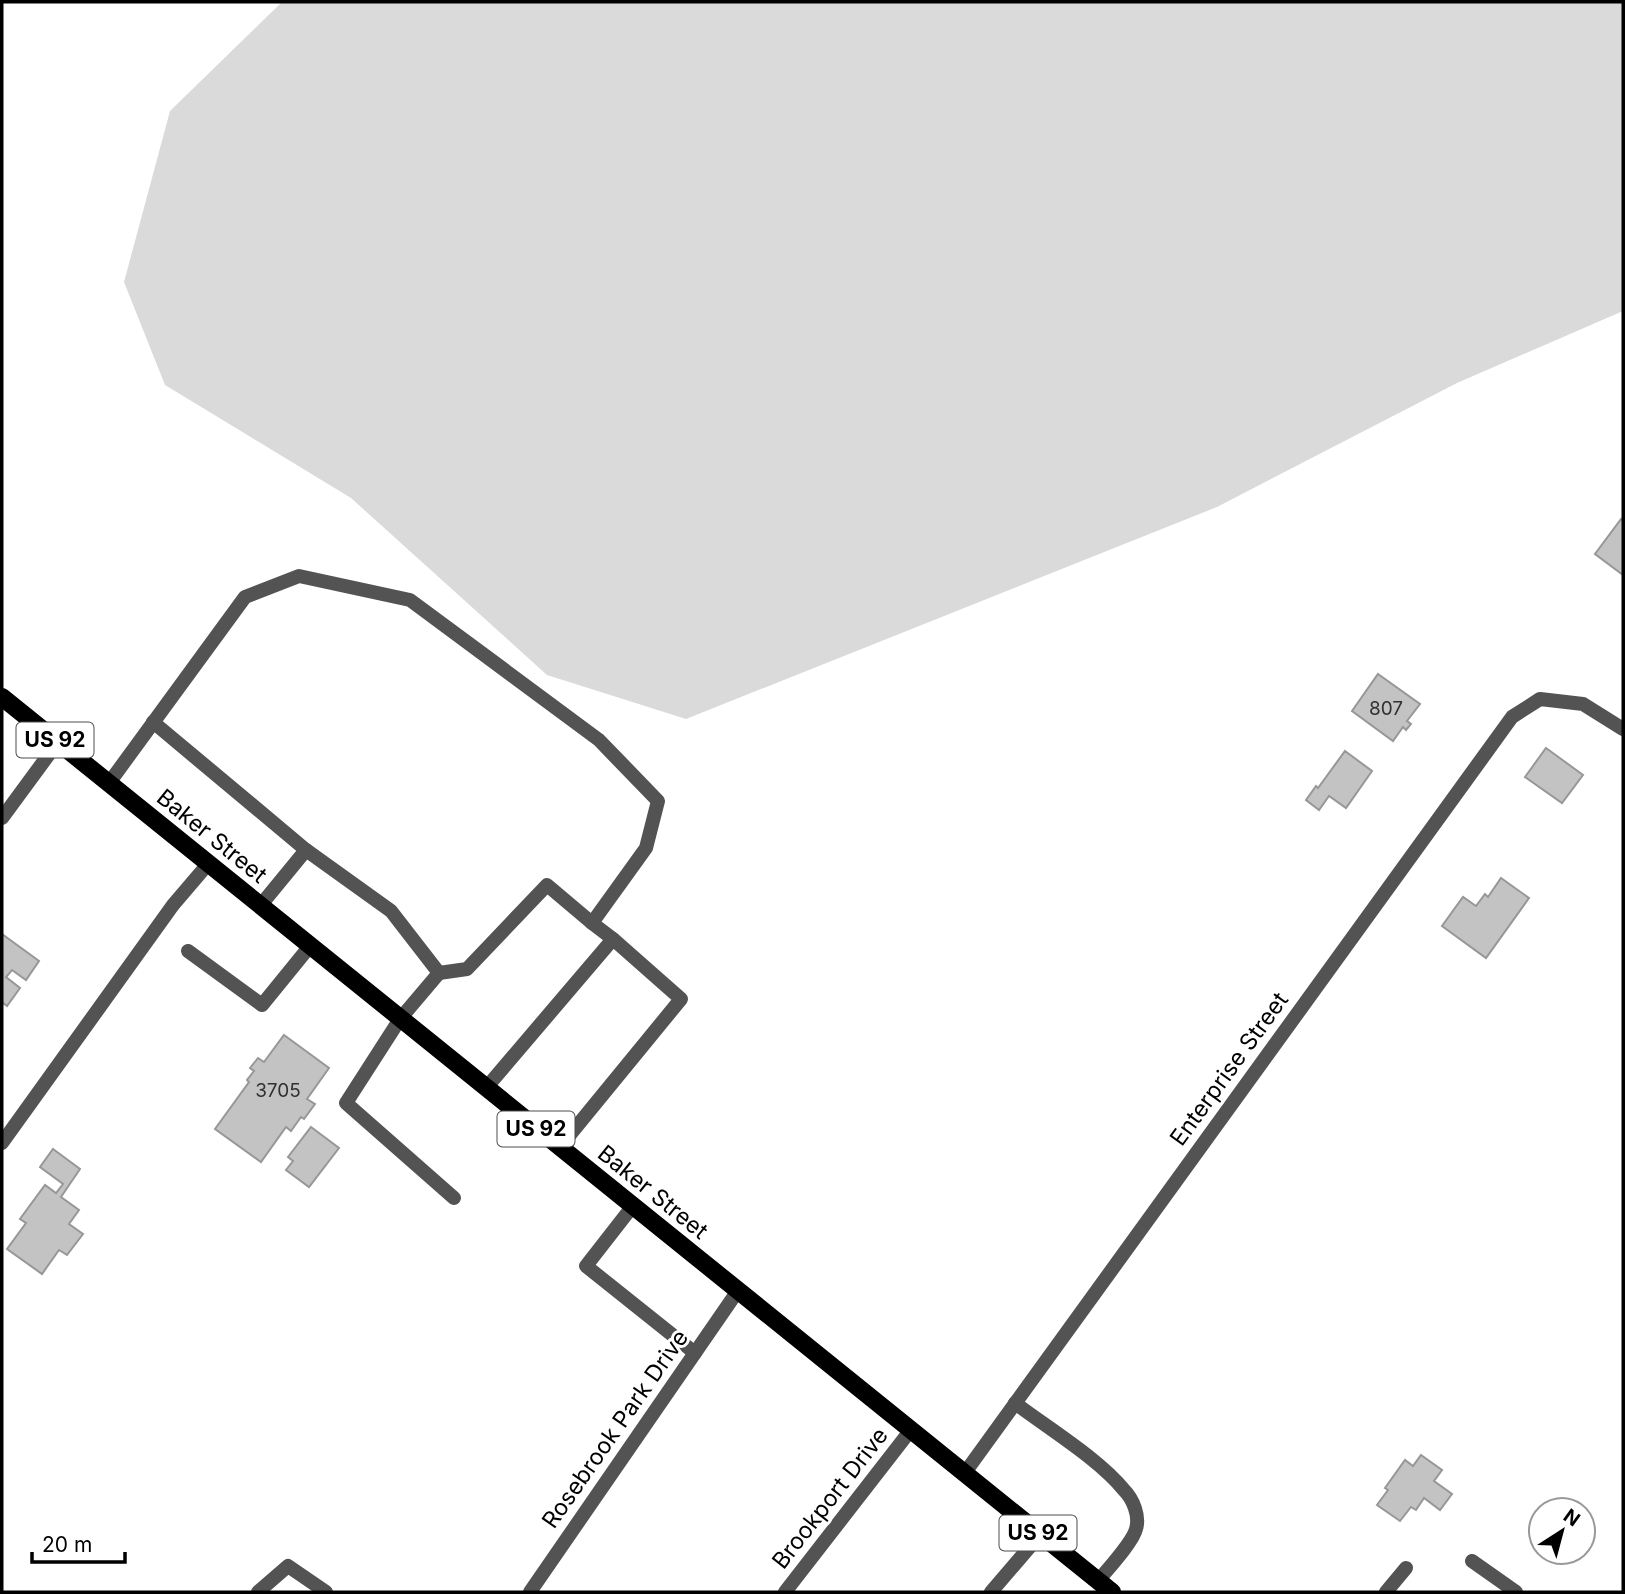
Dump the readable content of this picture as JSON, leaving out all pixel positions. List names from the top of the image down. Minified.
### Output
{"streets":{"main road":["US 92","Baker Street"],"street":["Enterprise Street","Rosebrook Park Drive","Brookport Drive"]},"crossings":[["Baker Street","Enterprise Street"],["Baker Street","Rosebrook Park Drive"],["Baker Street","Brookport Drive"]],"house_numbers":["807","3705"],"scale_bar":"20 m","north":"top right"}
